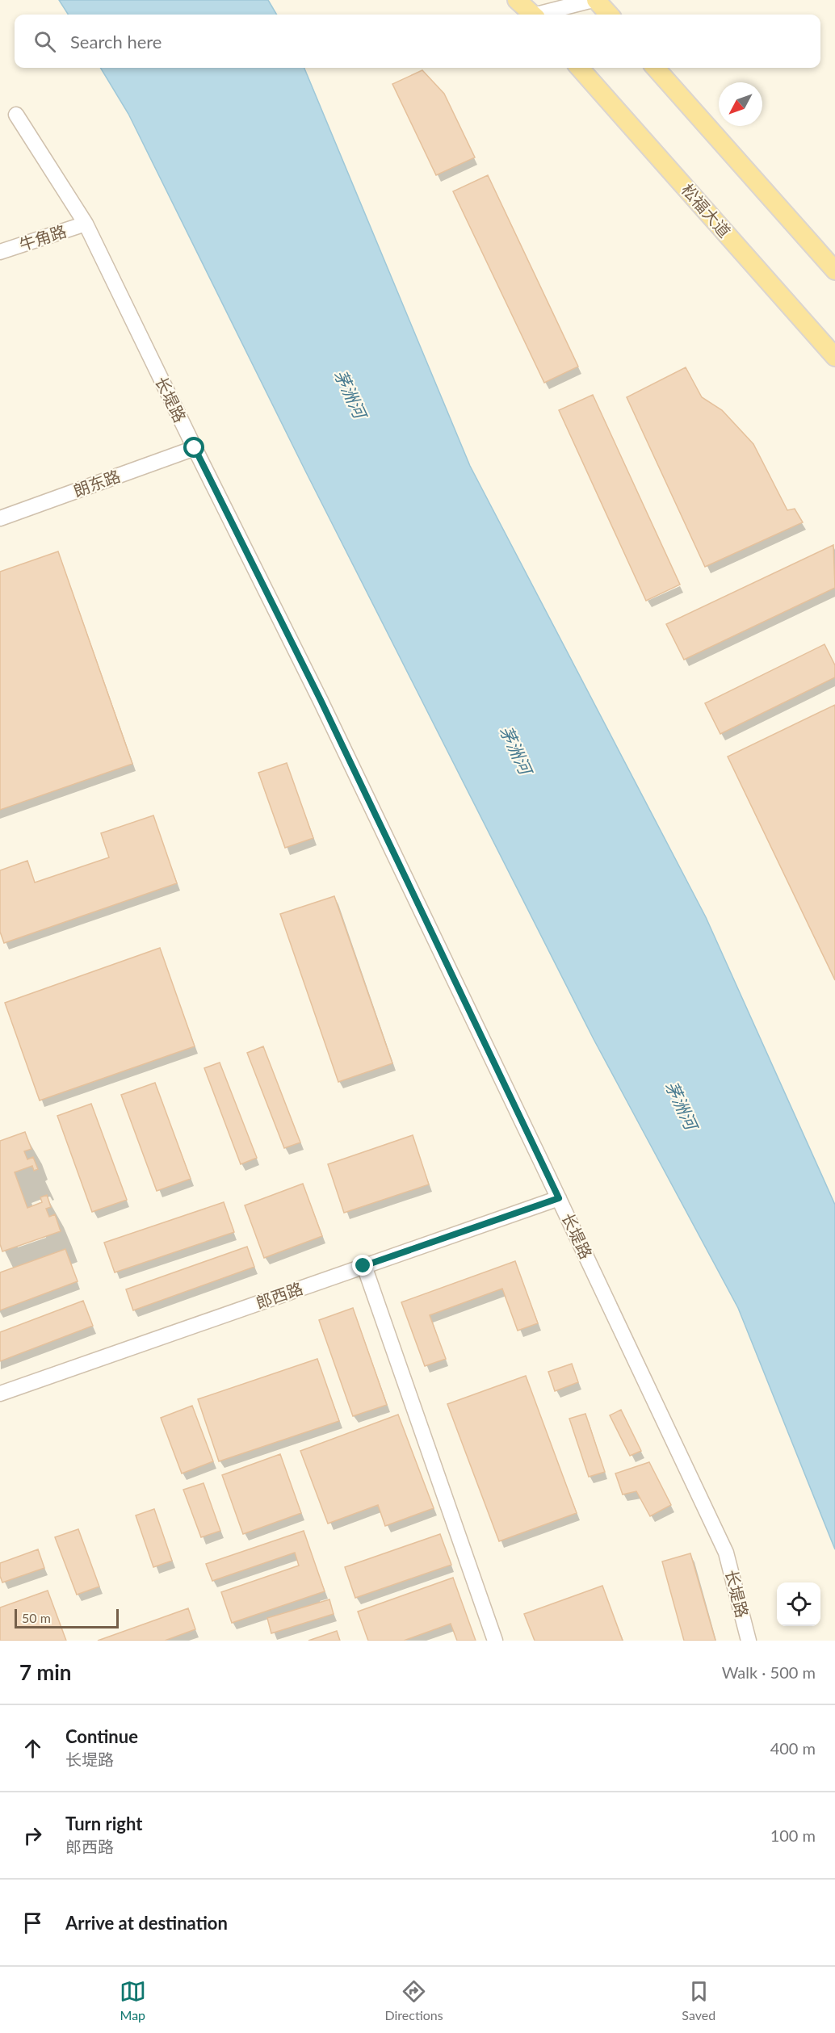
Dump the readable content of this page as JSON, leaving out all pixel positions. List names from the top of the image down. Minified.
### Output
{"streets":{"main road":["松福大道"],"street":["牛角路","长堤路","朗东路","郎西路"]},"crossings":[["牛角路","长堤路"],["长堤路","朗东路"],["长堤路","郎西路"]],"water":["茅洲河"],"scale_bar":"50 m","north":"bottom left","page":{"search":"Search here","scale":"50 m","heading":["7 min","Walk · 500 m"],"list":[["Continue","长堤路","400 m"],["Turn right","郎西路","100 m"],"Arrive at destination"],"nav":["Map","Directions","Saved"]}}
